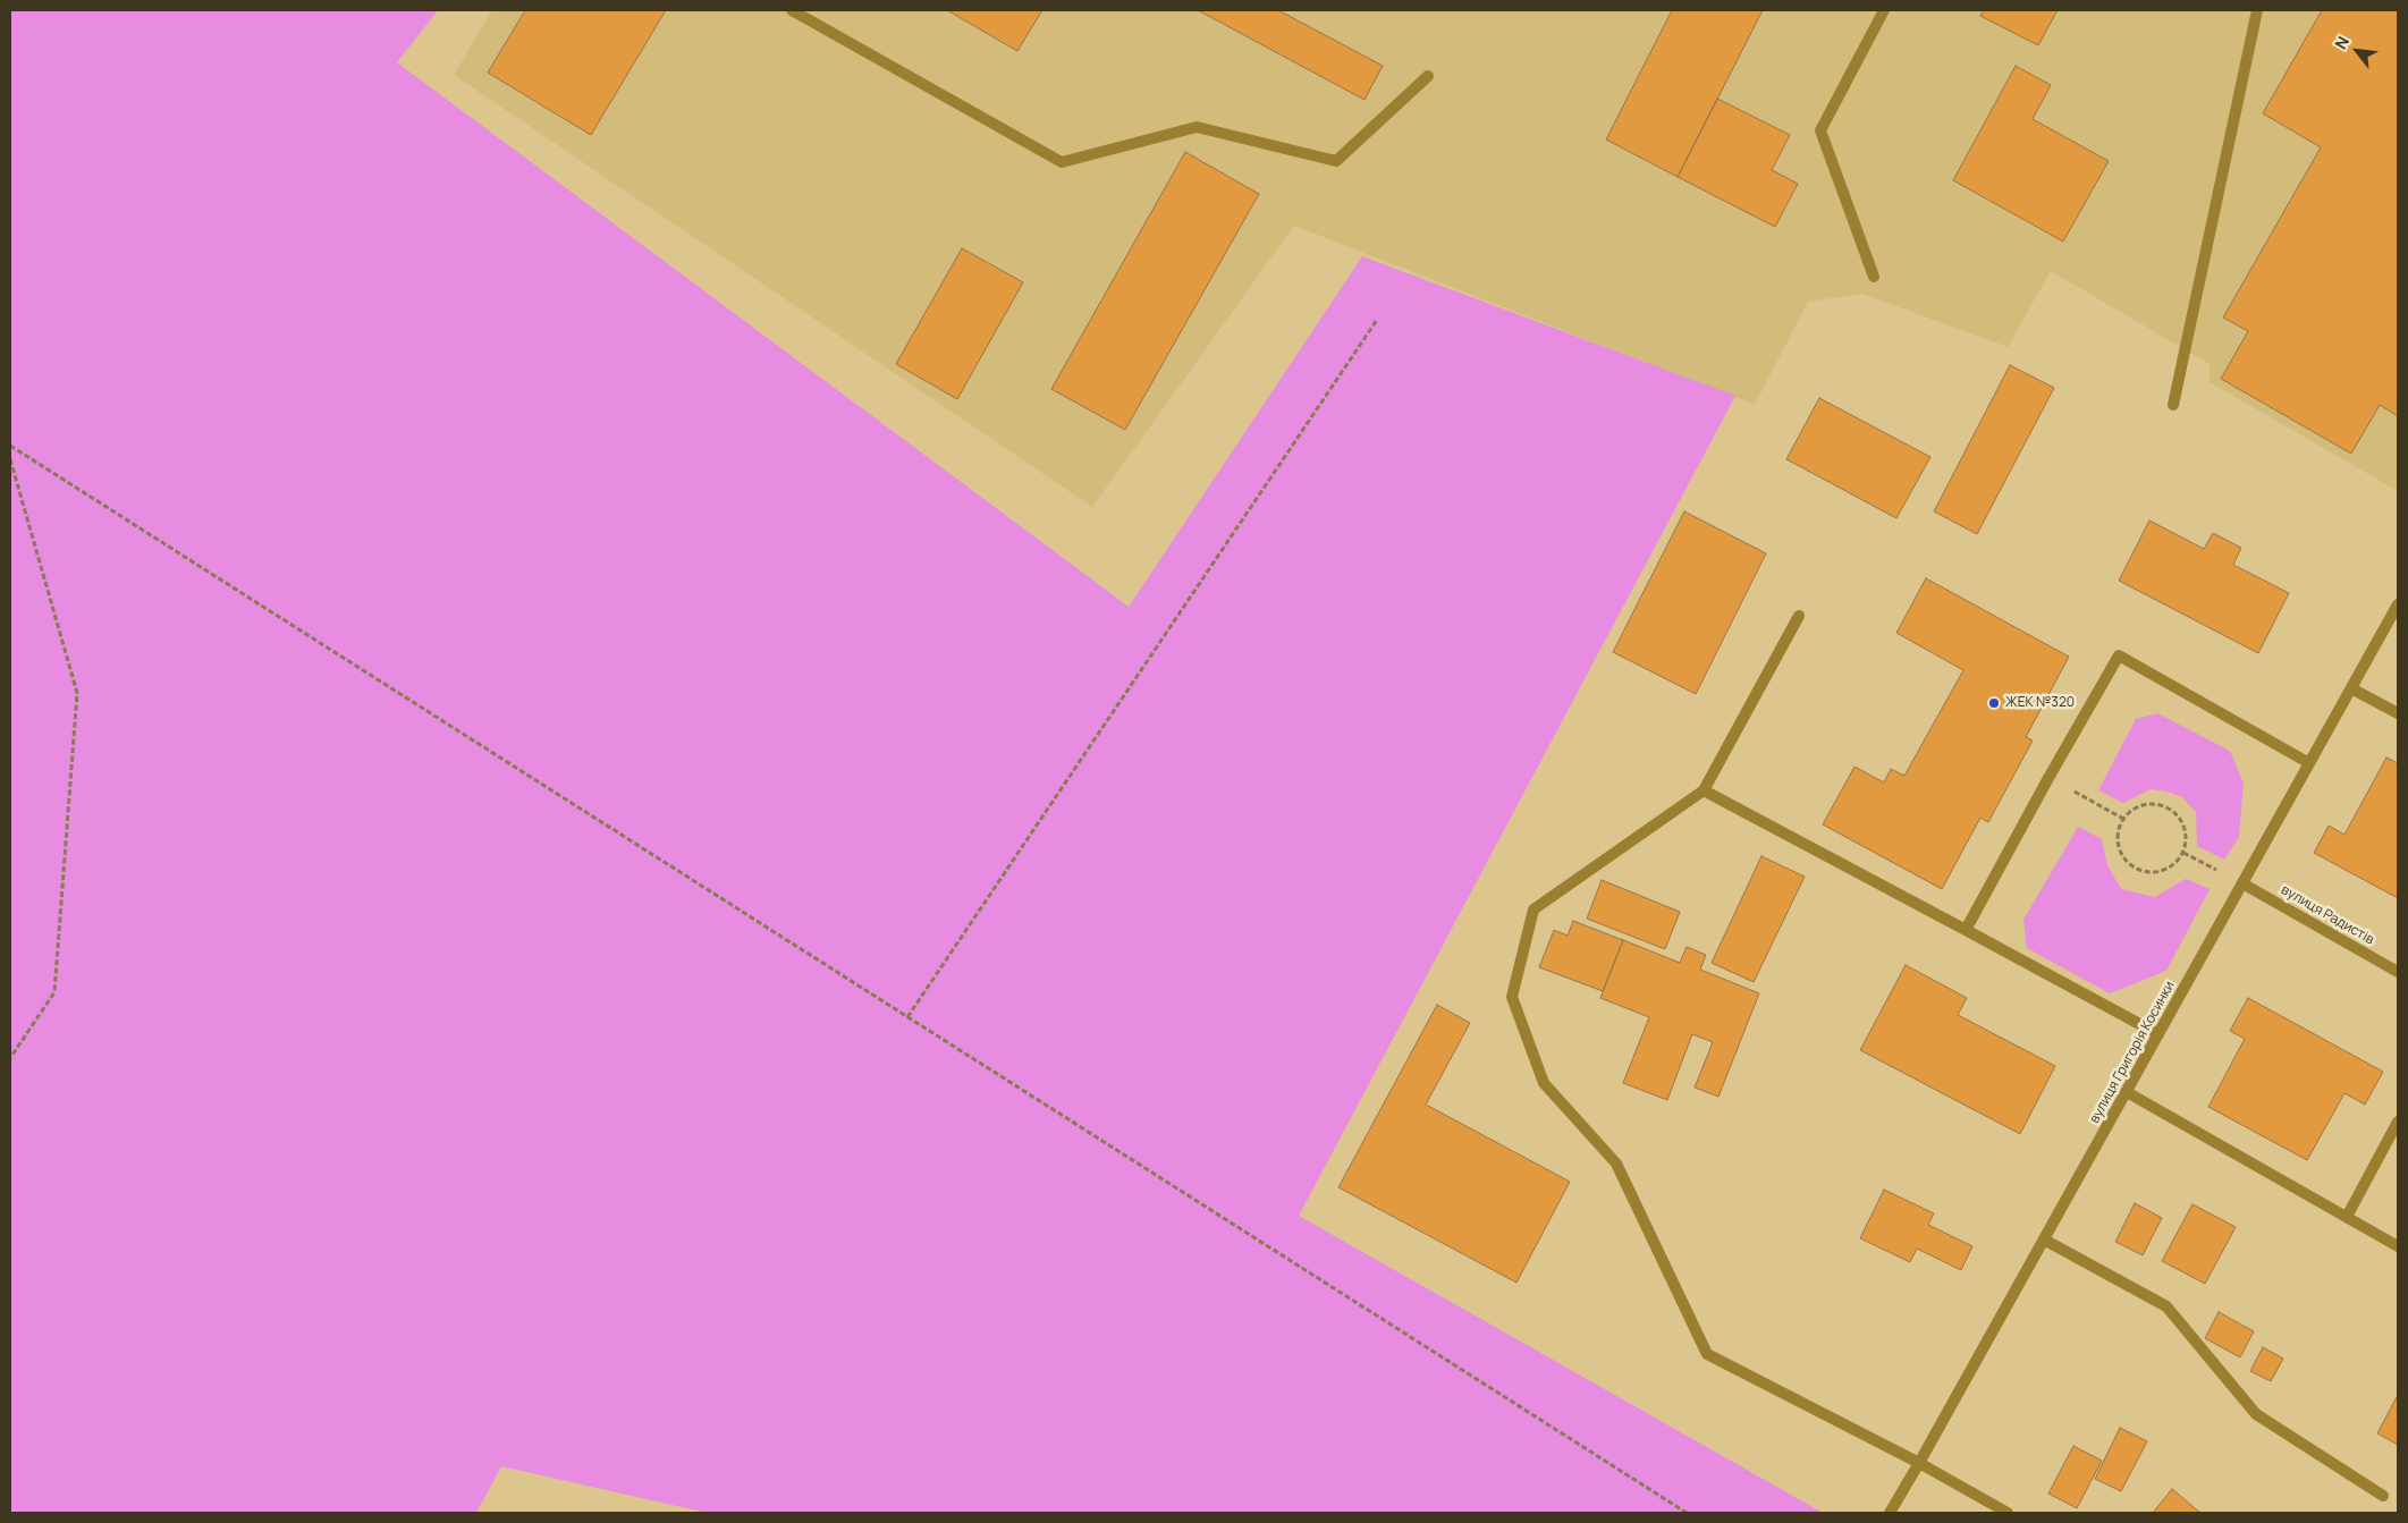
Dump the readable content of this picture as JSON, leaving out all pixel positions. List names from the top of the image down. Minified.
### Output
{"streets":{"street":["вулиця Радистів","вулиця Григорія Косинки"]},"crossings":[["вулиця Радистів","вулиця Григорія Косинки"]],"places":["ЖЕК №320"],"north":"top left"}
